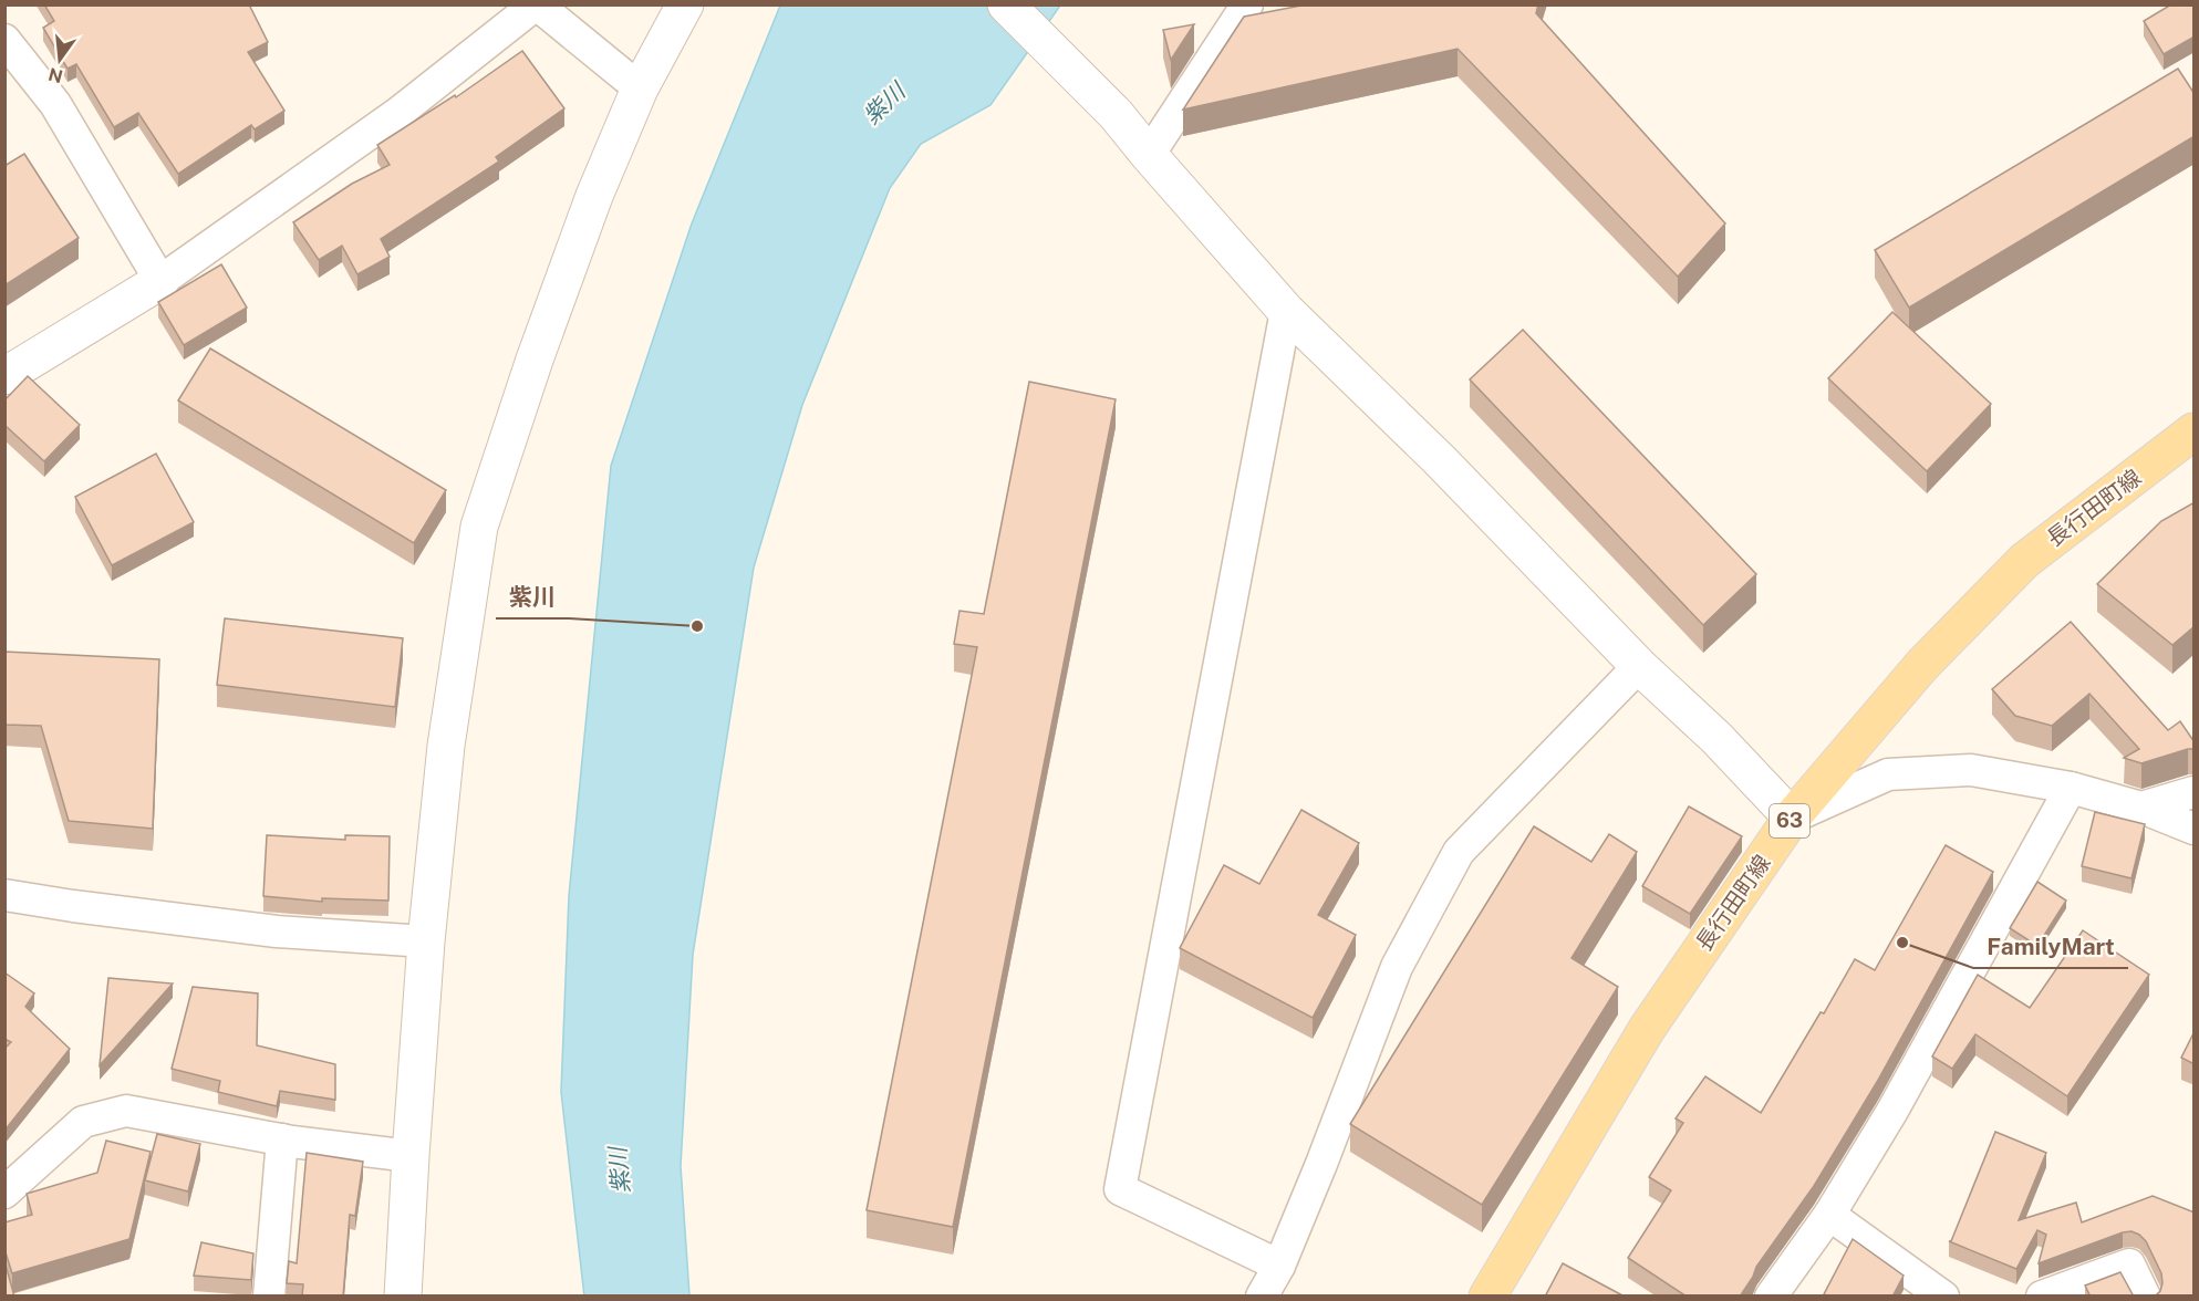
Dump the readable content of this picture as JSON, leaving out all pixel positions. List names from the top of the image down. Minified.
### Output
{"streets":{"main road":["長行田町線","63"]},"water":["紫川"],"places":["紫川","FamilyMart"],"north":"bottom"}
